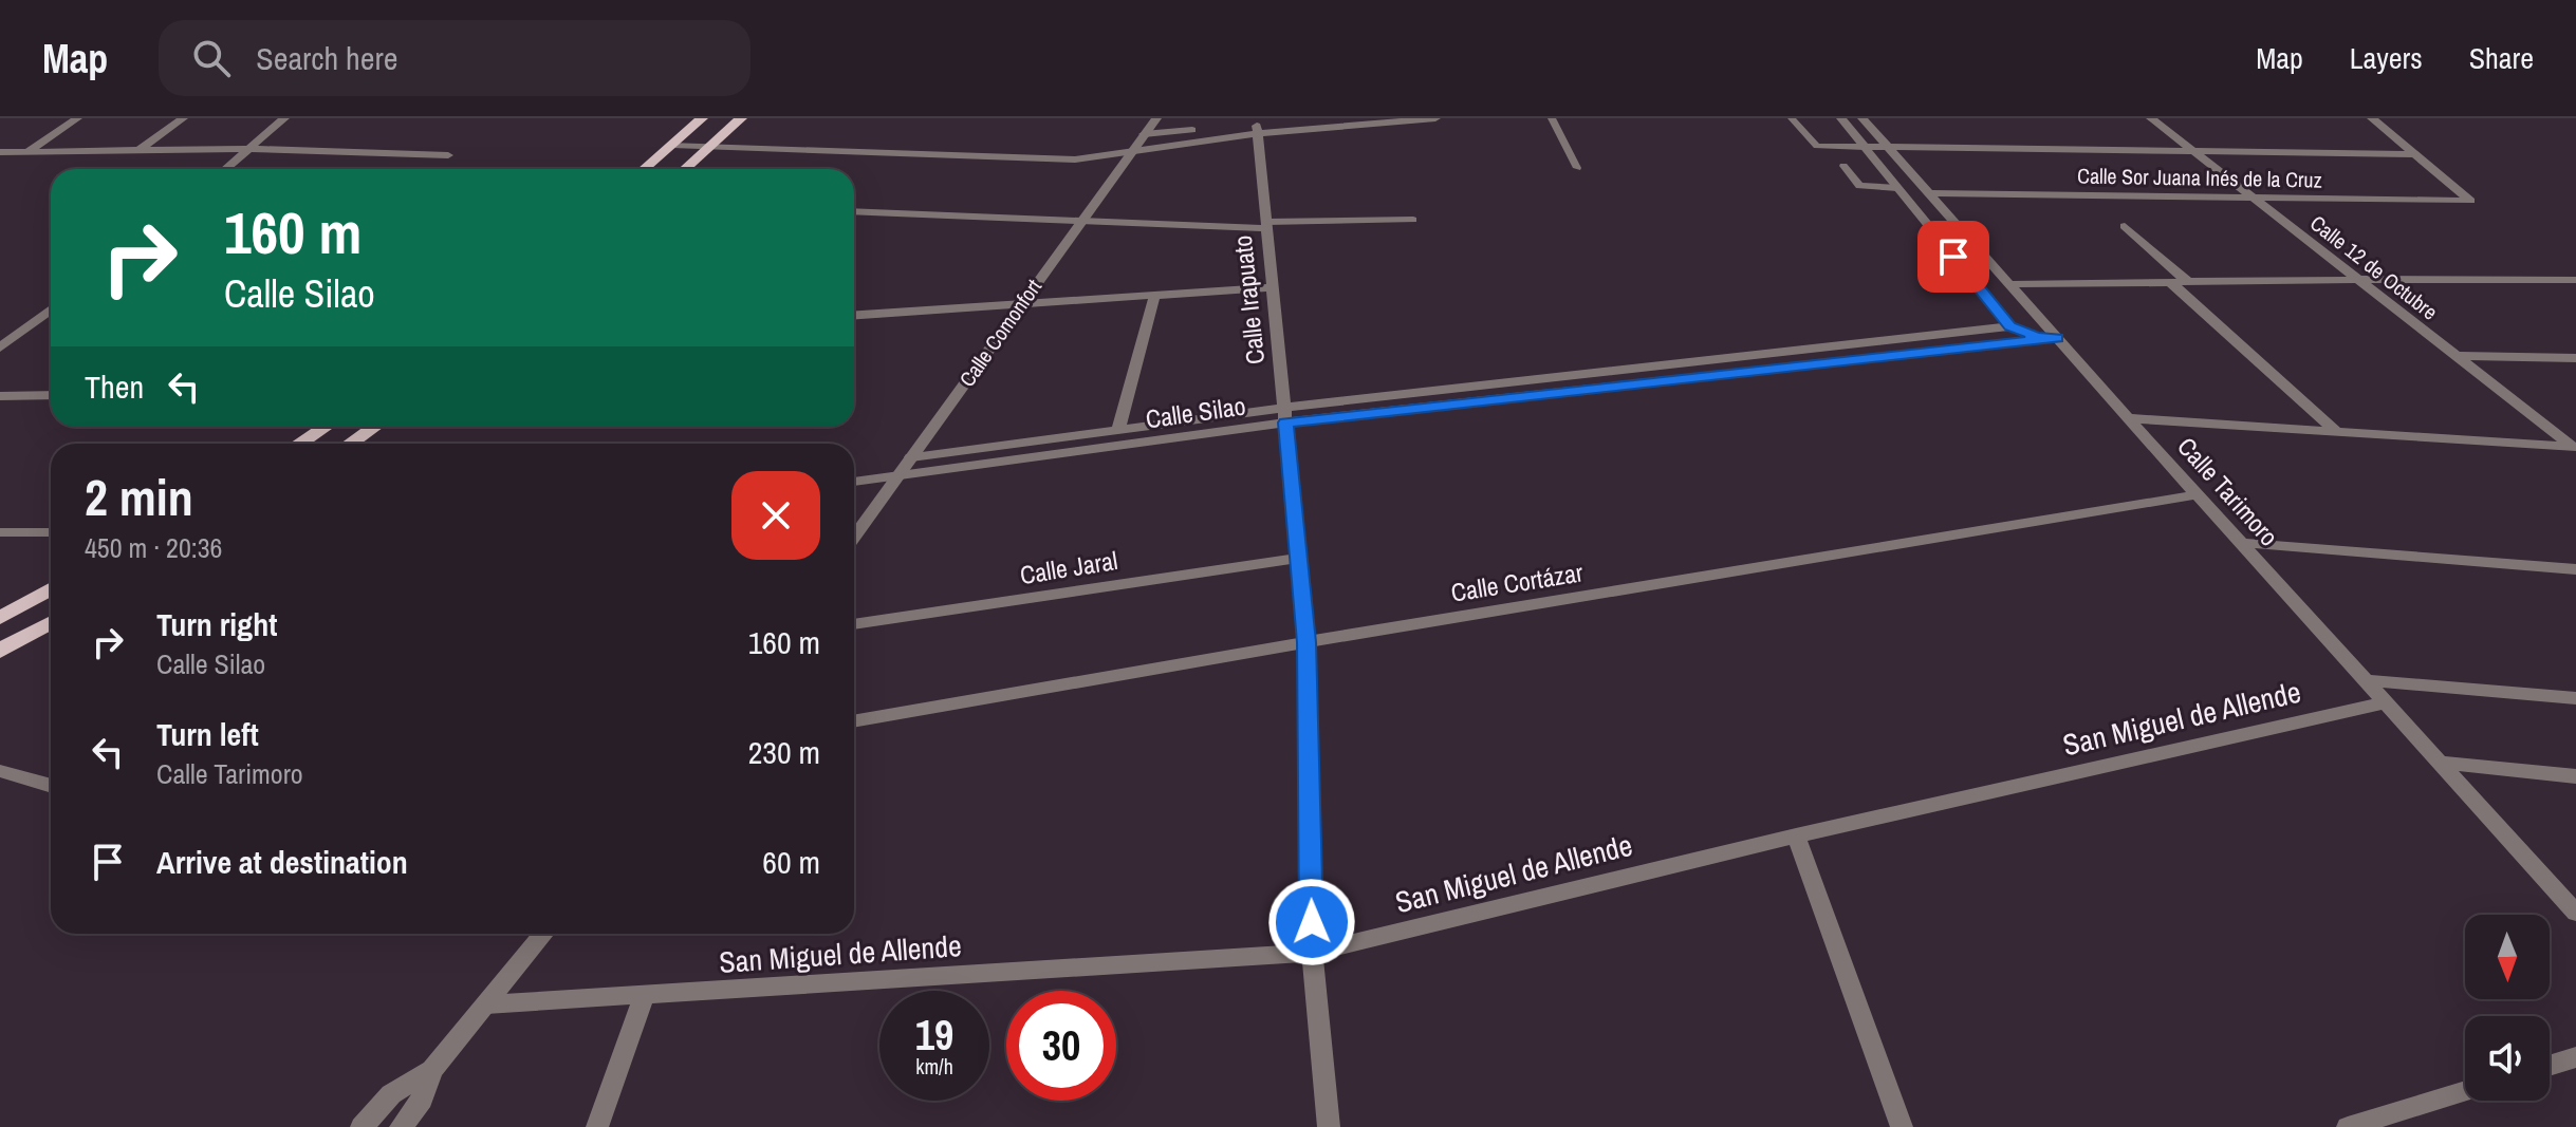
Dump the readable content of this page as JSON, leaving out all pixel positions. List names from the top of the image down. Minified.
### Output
{"streets":{"street":["Calle Sor Juana Inés de la Cruz","Calle 12 de Octubre","Calle Irapuato","Calle Comonfort","Calle Silao","Calle Tarimoro","Calle Jaral","Calle Cortázar","San Miguel de Allende"]},"crossings":[["Calle Sor Juana Inés de la Cruz","Calle 12 de Octubre"],["Calle Sor Juana Inés de la Cruz","Calle Tarimoro"],["Calle Irapuato","Calle Silao"],["Calle Irapuato","Calle Jaral"],["Calle Irapuato","Calle Cortázar"],["Calle Irapuato","San Miguel de Allende"],["Calle Comonfort","Calle Silao"],["Calle Silao","Calle Tarimoro"],["Calle Tarimoro","Calle Cortázar"],["Calle Tarimoro","San Miguel de Allende"]],"north":"bottom","page":{"header":"Map","search":"Search here","nav":["Map","Layers","Share"],"turn":["160 m","Calle Silao"],"then":"Then","heading":["2 min","450 m · 20:36"],"list":[{"name":"Turn right","note":"Calle Silao","value":"160 m"},{"name":"Turn left","note":"Calle Tarimoro","value":"230 m"},{"name":"Arrive at destination","value":"60 m"}],"speed":"19 km/h","limit":"30"}}
